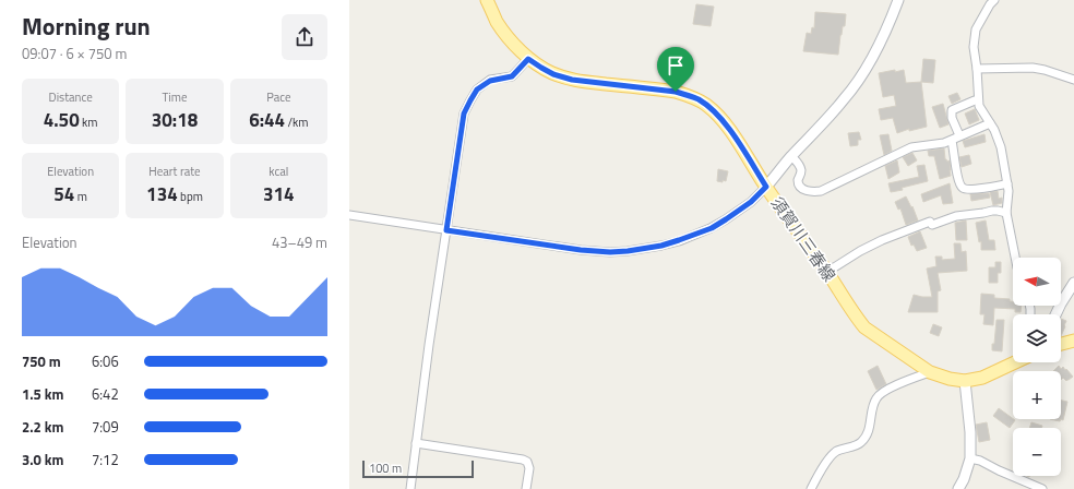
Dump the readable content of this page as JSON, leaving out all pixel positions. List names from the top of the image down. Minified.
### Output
{"streets":{"main road":["須賀川三春線"]},"scale_bar":"100 m","north":"left","page":{"heading":["Morning run","09:07 · 6 × 750 m"],"stats":[["Distance","4.50 km"],["Time","30:18"],["Pace","6:44 /km"],["Elevation","54 m"],["Heart rate","134 bpm"],["kcal","314"]],"chart":["Elevation","43–49 m"],"map_buttons":["+","−"],"list":[{"name":"750 m","note":"6:06"},{"name":"1.5 km","note":"6:42"},{"name":"2.2 km","note":"7:09"},{"name":"3.0 km","note":"7:12"}],"scale":"100 m"}}
